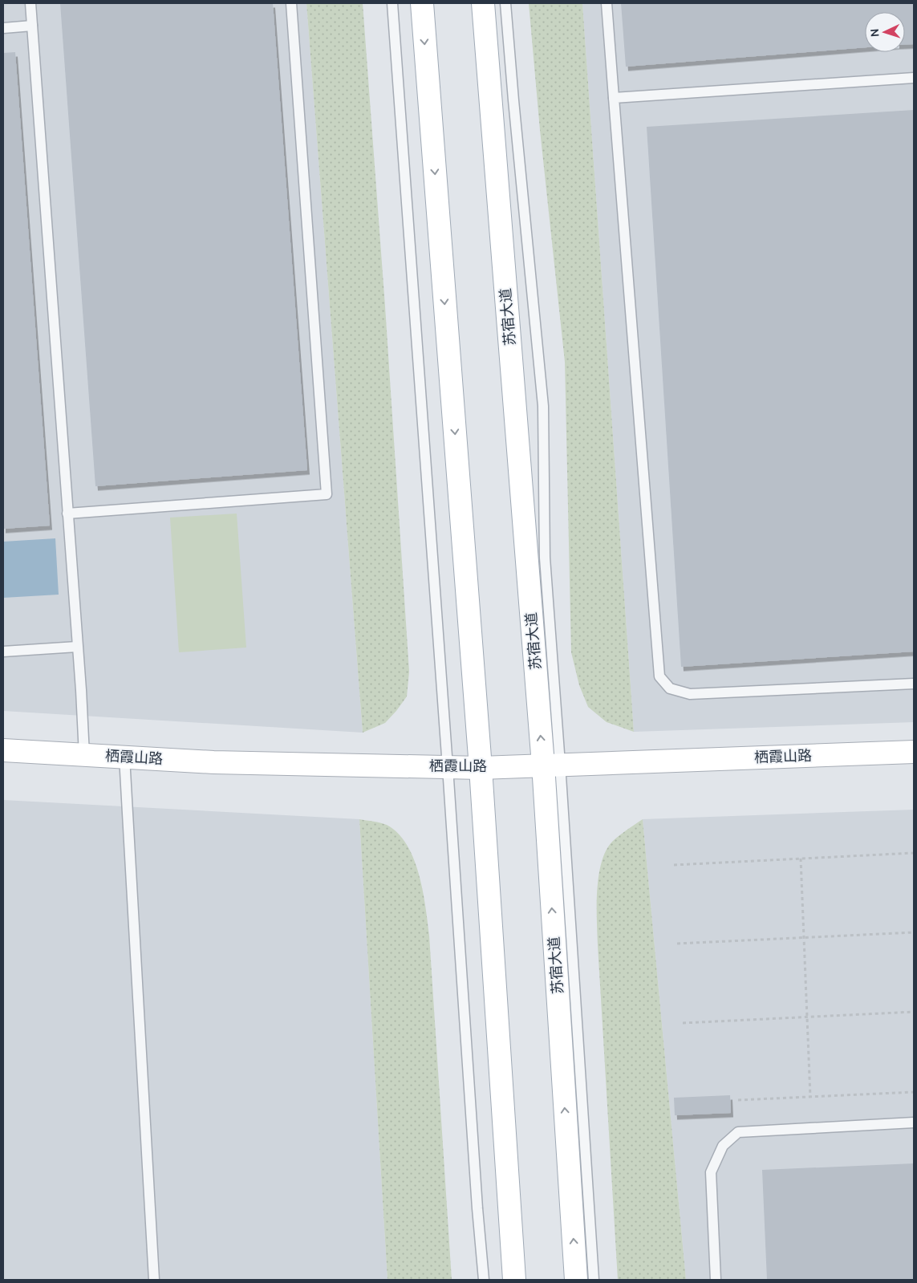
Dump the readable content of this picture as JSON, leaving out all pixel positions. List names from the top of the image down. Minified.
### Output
{"streets":{"main road":["苏宿大道","栖霞山路"]},"crossings":[["苏宿大道","栖霞山路"]],"north":"left"}
